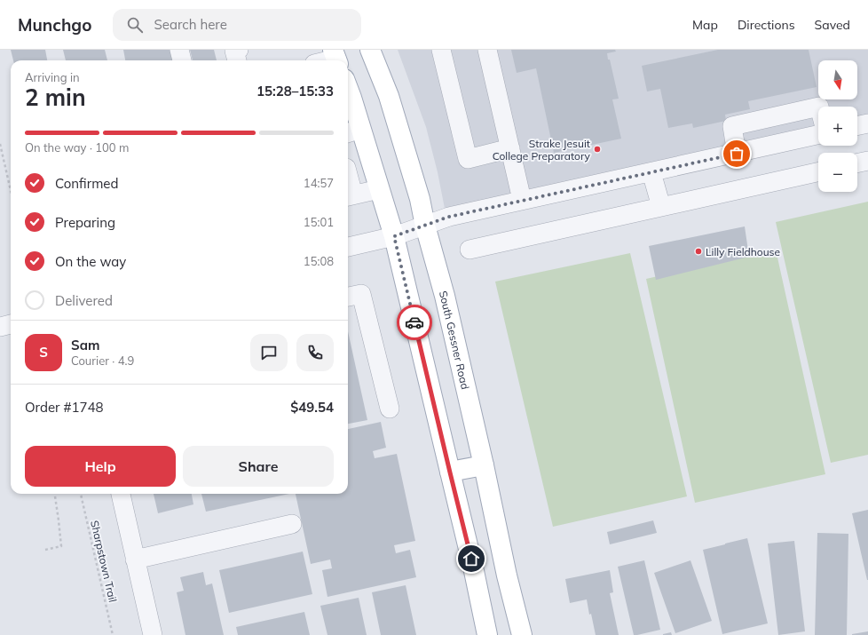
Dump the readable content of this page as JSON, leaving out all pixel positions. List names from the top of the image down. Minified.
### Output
{"streets":{"main road":["South Gessner Road"],"path":["Sharpstown Trail"]},"places":["Strake Jesuit College Preparatory","Lilly Fieldhouse"],"north":"bottom","page":{"header":"Munchgo","search":"Search here","nav":["Map","Directions","Saved"],"map_buttons":["+","−"],"heading":["2 min","Arriving in","15:28–15:33"],"panel":["Sam","Courier · 4.9","Order #1748","$49.54"],"bar":"On the way · 100 m","list":[["Confirmed","14:57"],["Preparing","15:01"],["On the way","15:08"],"Delivered"],"round":"S","buttons":["Help","Share"]}}
